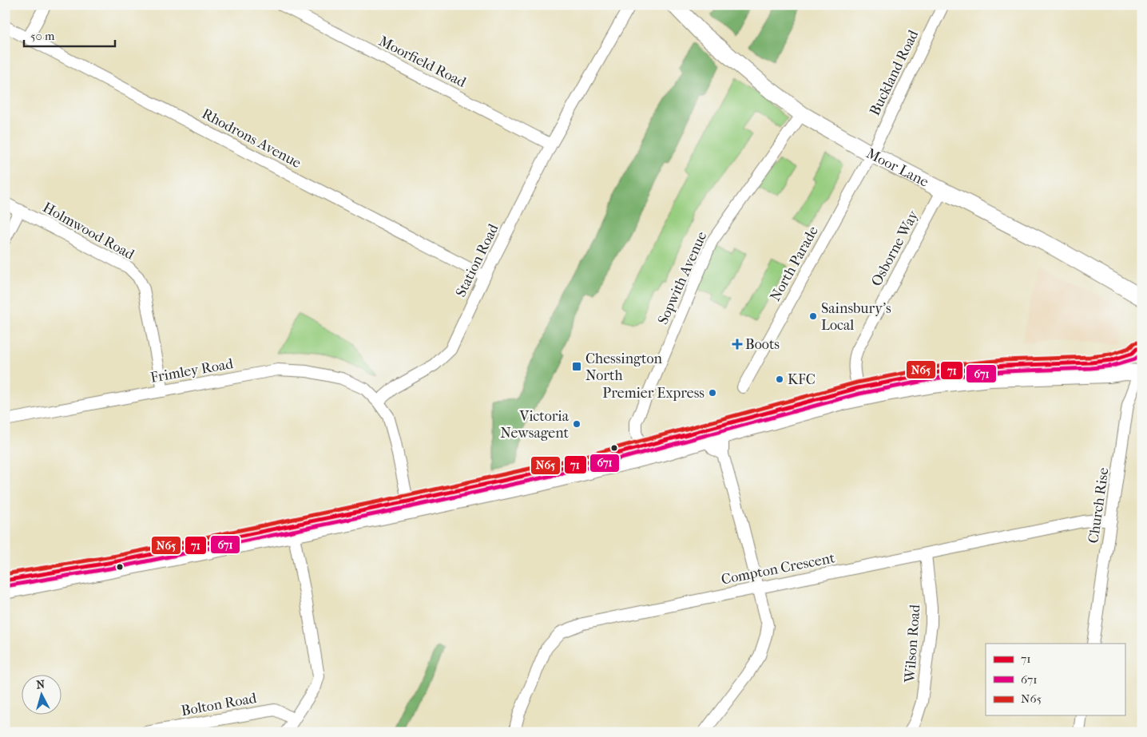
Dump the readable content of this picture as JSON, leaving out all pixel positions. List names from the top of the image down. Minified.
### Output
{"streets":{"street":["Moorfield Road","Buckland Road","Rhodrons Avenue","Moor Lane","Holmwood Road","Osborne Way","Station Road","North Parade","Sopwith Avenue","Frimley Road","Church Rise","Compton Crescent","Wilson Road","Bolton Road"]},"crossings":[["Moorfield Road","Station Road"],["Buckland Road","Moor Lane"],["Buckland Road","North Parade"],["Rhodrons Avenue","Station Road"],["Moor Lane","Osborne Way"],["Moor Lane","North Parade"],["Moor Lane","Sopwith Avenue"],["Holmwood Road","Frimley Road"],["Station Road","Frimley Road"],["Church Rise","Compton Crescent"],["Compton Crescent","Wilson Road"]],"places":{"other":["Sainsbury's Local","KFC","Premier Express","Victoria Newsagent"],"health":["Boots"],"transit":["Chessington North"]},"lines":["transit line N65","transit line 71","transit line 671"],"legend":["71","671","N65"],"scale_bar":"50 m","north":"top"}
